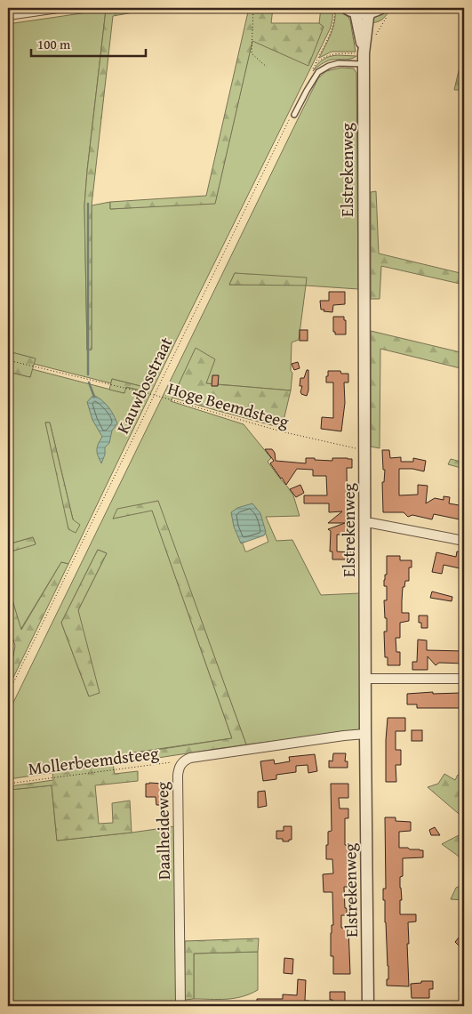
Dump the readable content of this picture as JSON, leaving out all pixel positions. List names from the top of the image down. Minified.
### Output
{"streets":{"street":["Elstrekenweg","Daalheideweg"],"path":["Kauwbosstraat","Hoge Beemdsteeg","Mollerbeemdsteeg"]},"crossings":[["Elstrekenweg","Hoge Beemdsteeg"],["Elstrekenweg","Daalheideweg"],["Kauwbosstraat","Hoge Beemdsteeg"],["Mollerbeemdsteeg","Daalheideweg"]],"scale_bar":"100 m"}
